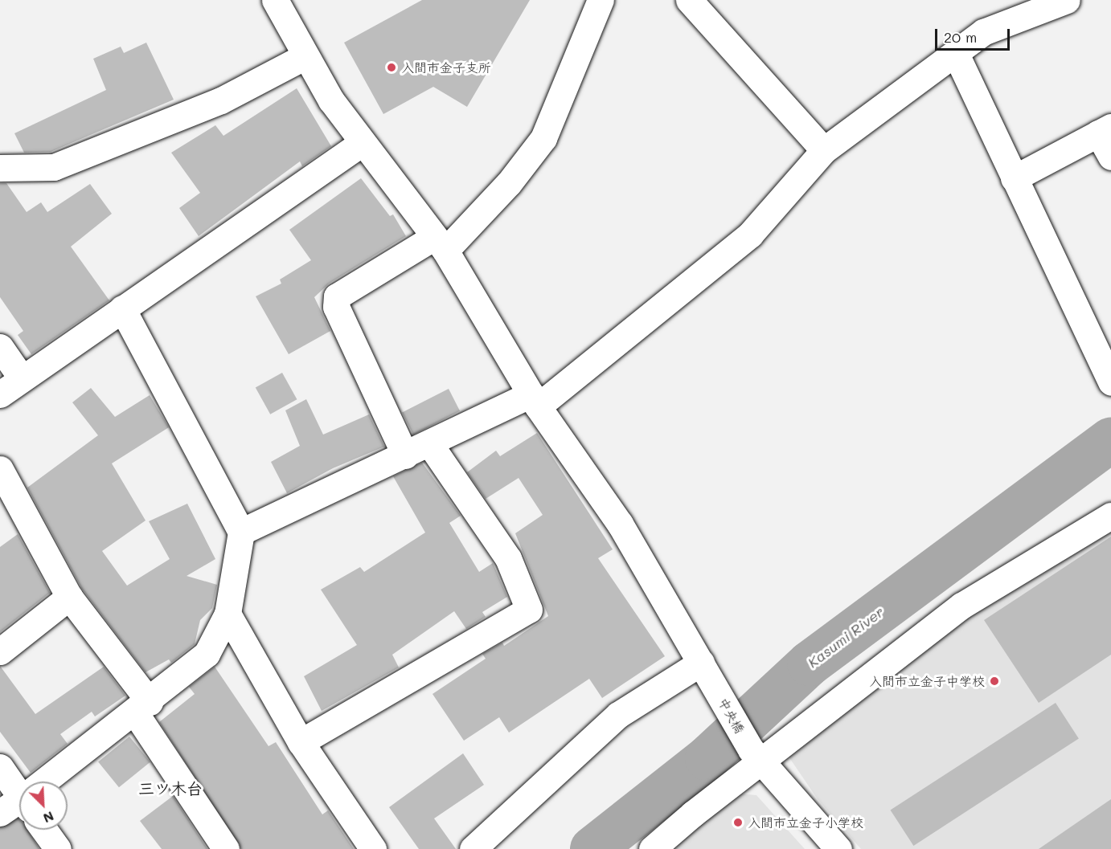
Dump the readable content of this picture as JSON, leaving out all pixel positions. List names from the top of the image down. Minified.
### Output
{"streets":{"street":["中央橋"]},"districts":["三ツ木台"],"water":["Kasumi River"],"places":["入間市金子支所","入間市立金子中学校","入間市立金子小学校"],"scale_bar":"20 m","north":"bottom right"}
